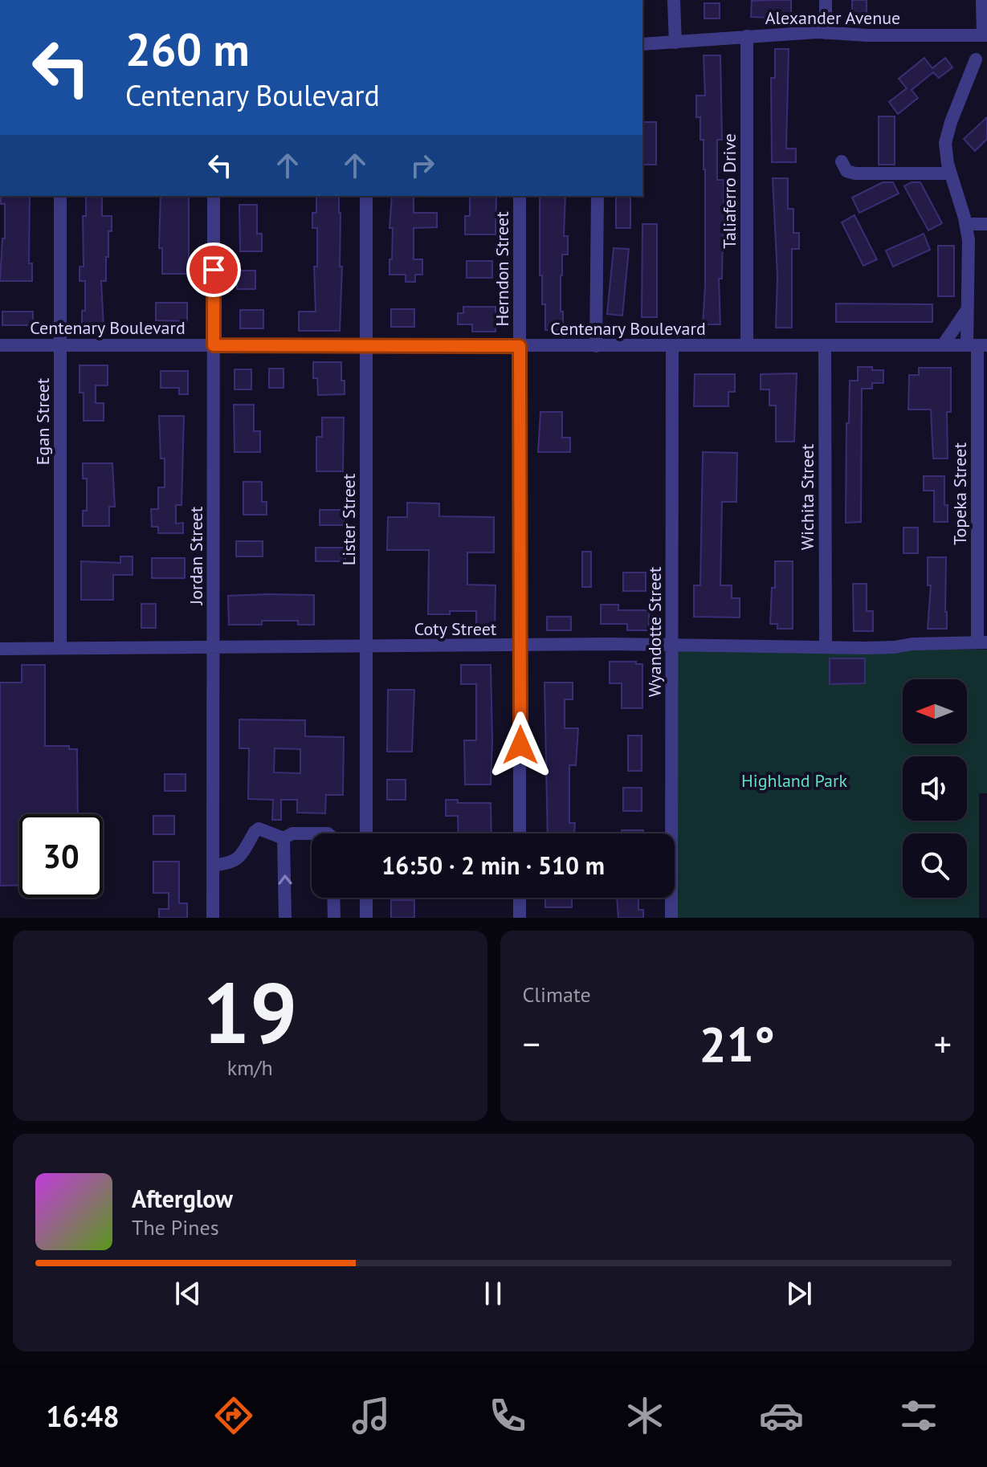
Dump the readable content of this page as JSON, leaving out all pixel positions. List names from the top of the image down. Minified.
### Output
{"streets":{"street":["Alexander Avenue","Taliaferro Drive","Herndon Street","Centenary Boulevard","Egan Street","Topeka Street","Wichita Street","Lister Street","Jordan Street","Coty Street","Wyandotte Street"]},"crossings":[["Alexander Avenue","Taliaferro Drive"],["Taliaferro Drive","Centenary Boulevard"],["Herndon Street","Centenary Boulevard"],["Herndon Street","Coty Street"],["Centenary Boulevard","Egan Street"],["Centenary Boulevard","Topeka Street"],["Centenary Boulevard","Wichita Street"],["Centenary Boulevard","Lister Street"],["Centenary Boulevard","Jordan Street"],["Centenary Boulevard","Wyandotte Street"],["Egan Street","Coty Street"],["Topeka Street","Coty Street"],["Wichita Street","Coty Street"],["Lister Street","Coty Street"],["Jordan Street","Coty Street"],["Coty Street","Wyandotte Street"]],"parks":["Highland Park"],"north":"left","page":{"turn":["260 m","Centenary Boulevard"],"limit":"30","trip":"16:50 · 2 min · 510 m","tile":[["19","km/h"],"Climate"],"heat":["−","21°","+"],"song":["Afterglow","The Pines"],"tabs":"16:48"}}
